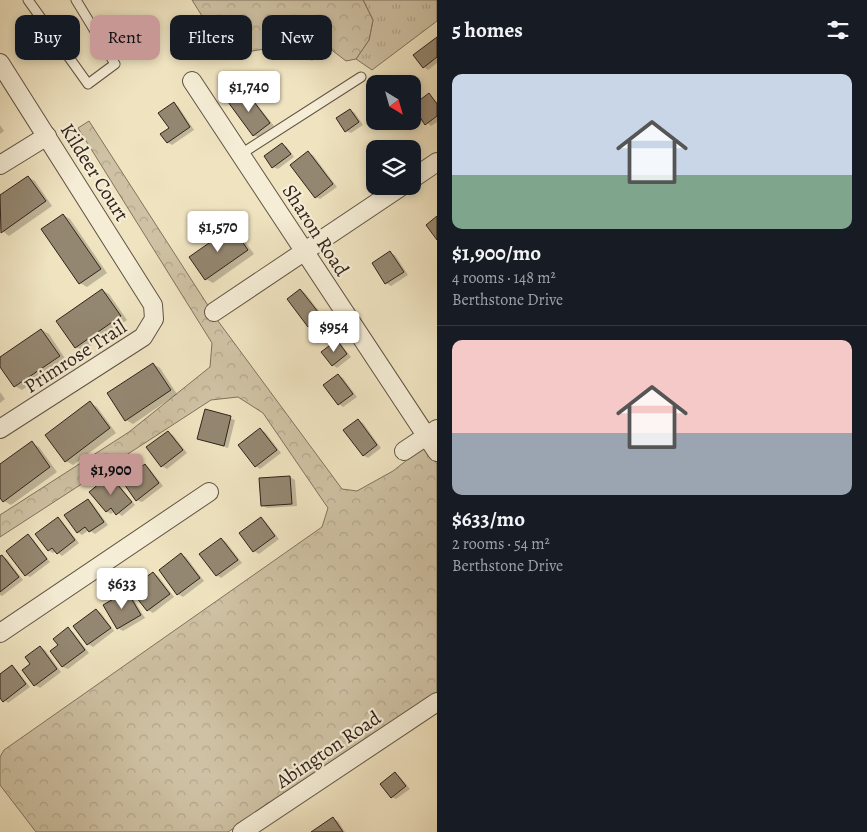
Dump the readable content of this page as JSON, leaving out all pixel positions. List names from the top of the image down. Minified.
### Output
{"streets":{"street":["Kildeer Court","Sharon Road","Primrose Trail","Abington Road"]},"crossings":[["Kildeer Court","Primrose Trail"]],"north":"bottom right","page":{"heading":"5 homes","chip":["Buy","Rent","Filters","New"],"list":[{"name":"$1,900/mo","note":"4 rooms · 148 m² · Berthstone Drive"},{"name":"$633/mo","note":"2 rooms · 54 m² · Berthstone Drive"}],"price":["$1,740","$1,570","$954","$1,900","$633"]}}
